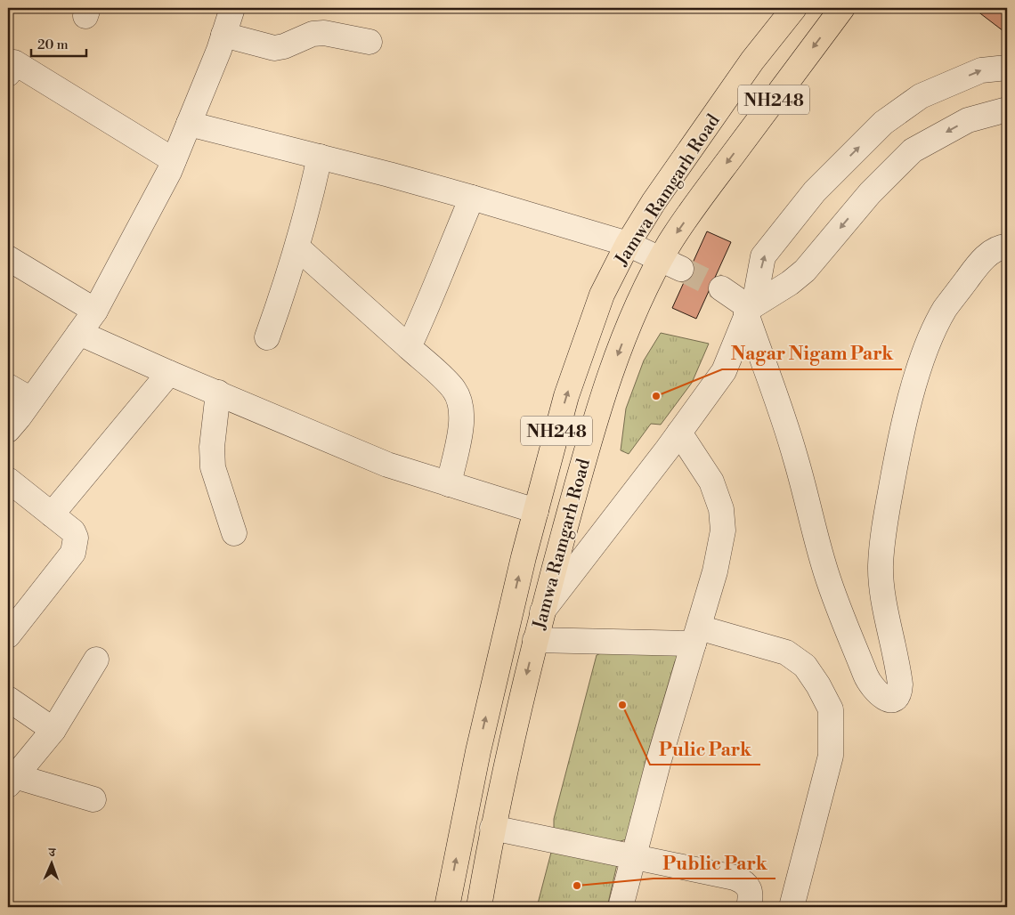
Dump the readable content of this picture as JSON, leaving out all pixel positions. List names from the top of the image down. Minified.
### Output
{"streets":{"highway":["NH248","Jamwa Ramgarh Road"]},"places":["Nagar Nigam Park","Pulic Park","Public Park"],"scale_bar":"20 m","north":"top"}
